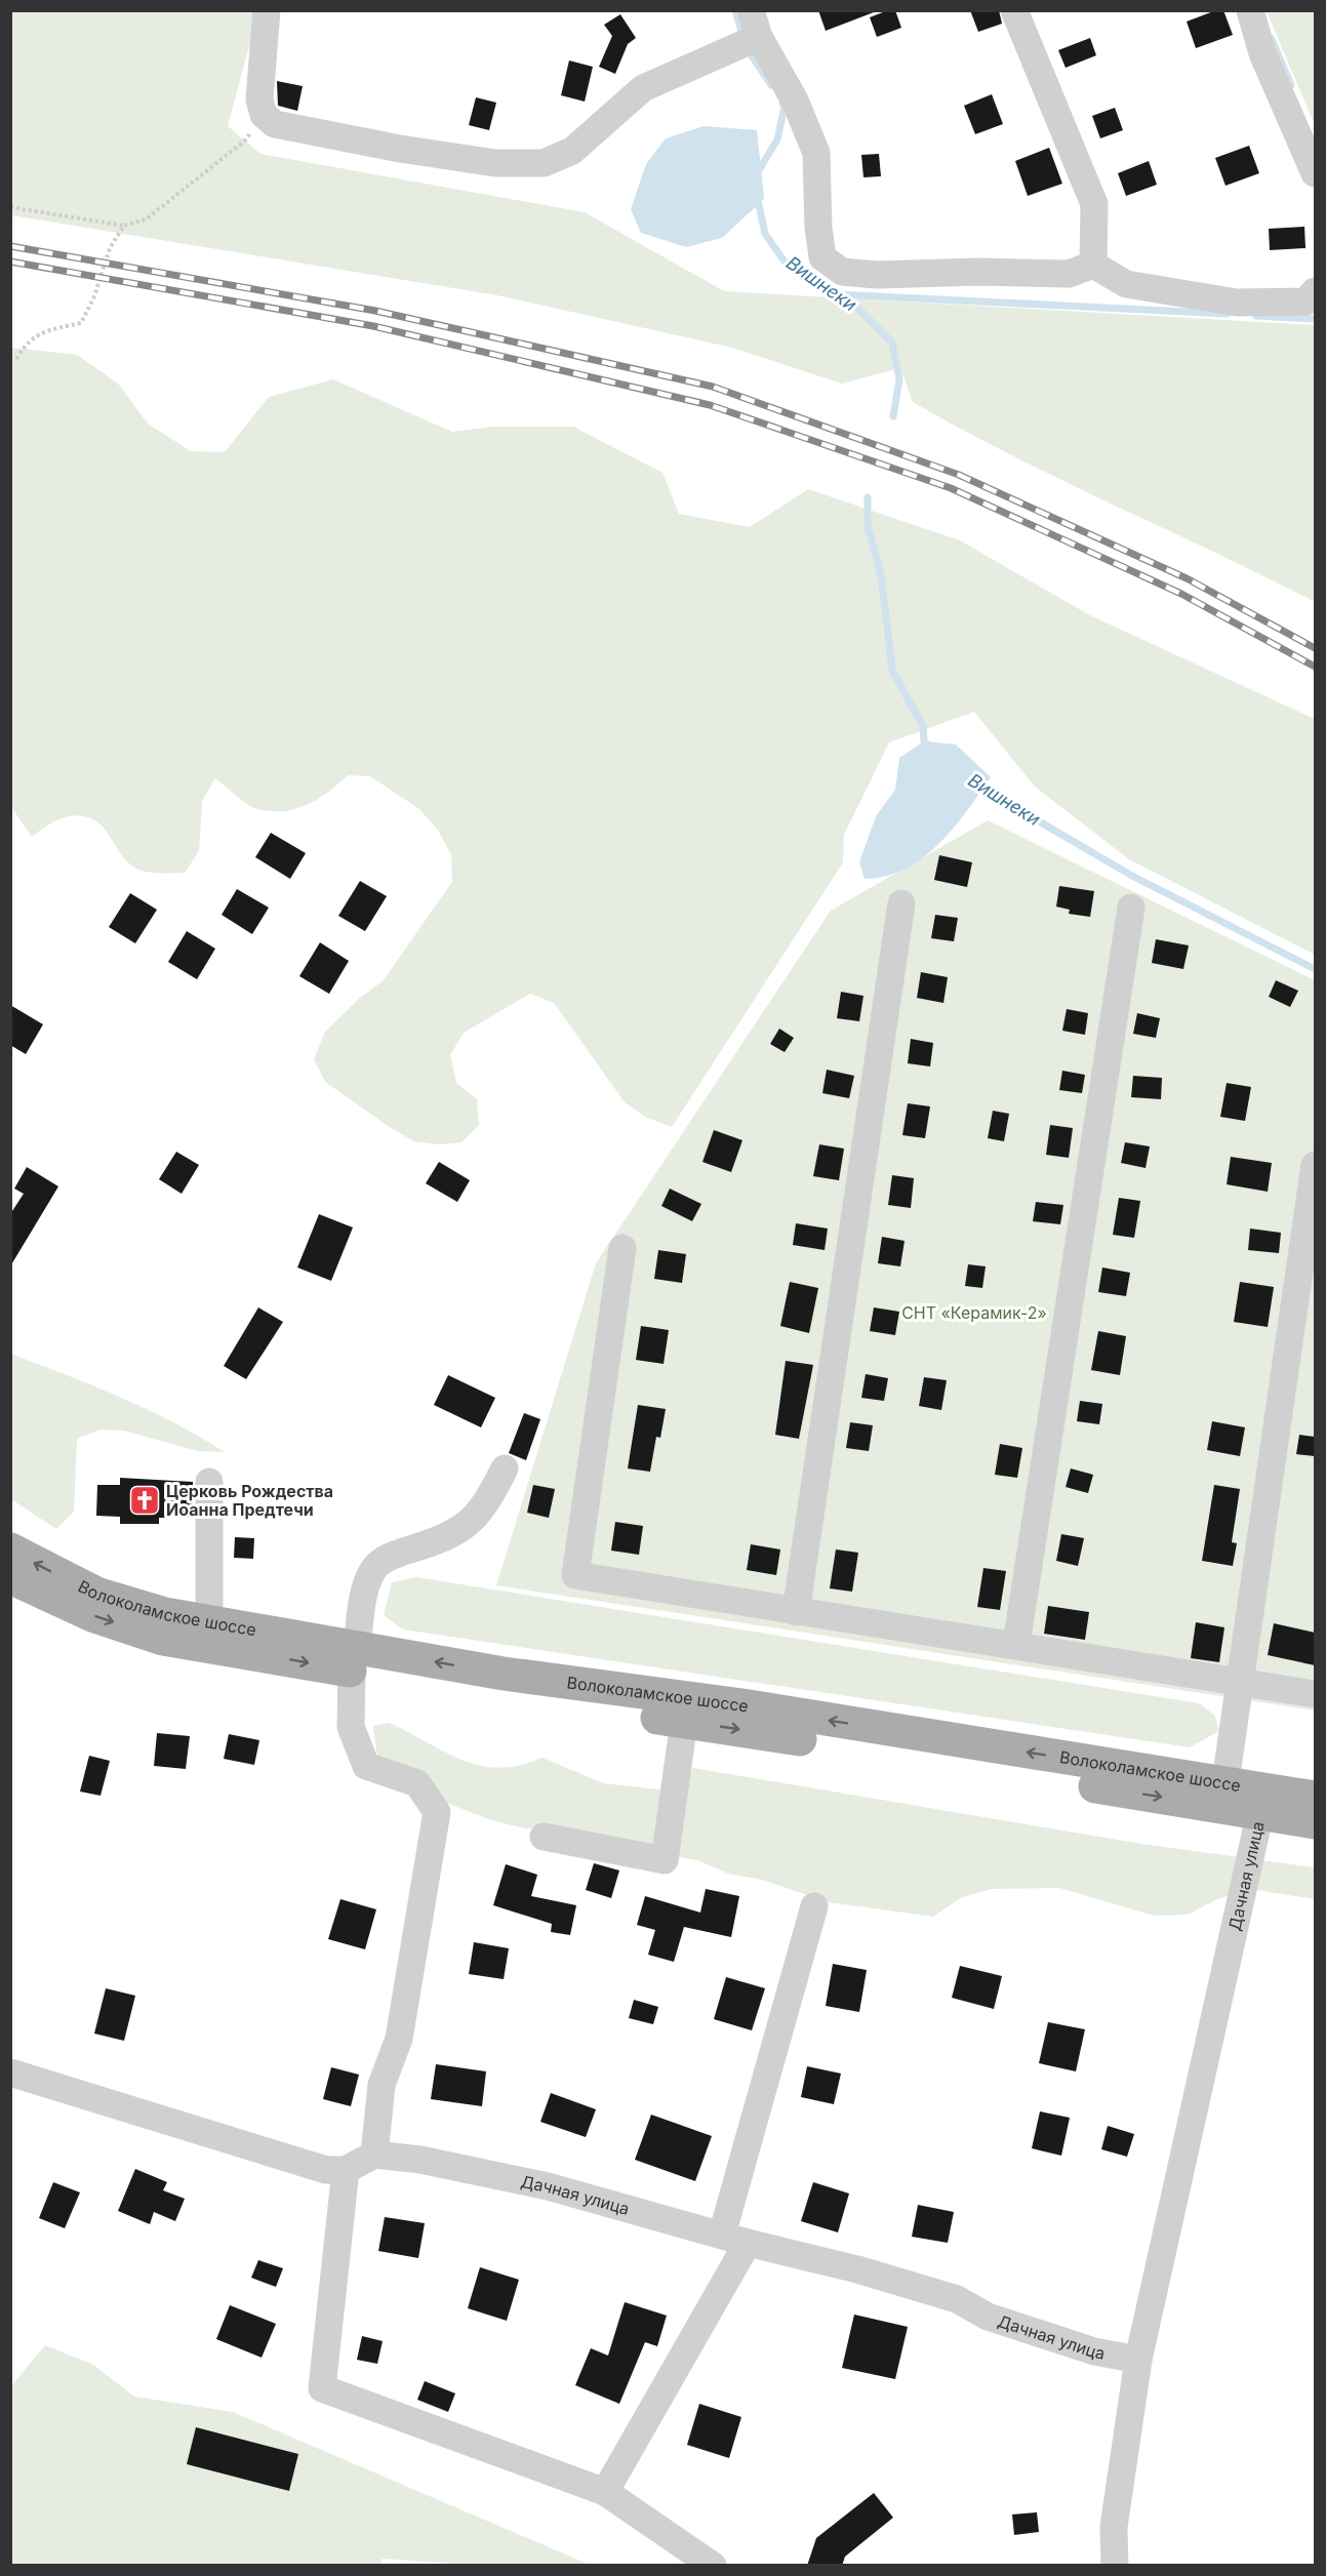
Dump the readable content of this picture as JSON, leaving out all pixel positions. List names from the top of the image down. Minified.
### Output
{"streets":{"main road":["Волоколамское шоссе"],"street":["Дачная улица"]},"crossings":[["Волоколамское шоссе","Дачная улица"]],"water":["Вишнеки"],"parks":["СНТ «Керамик-2»"],"places":{"church":["Церковь Рождества Иоанна Предтечи"]}}
